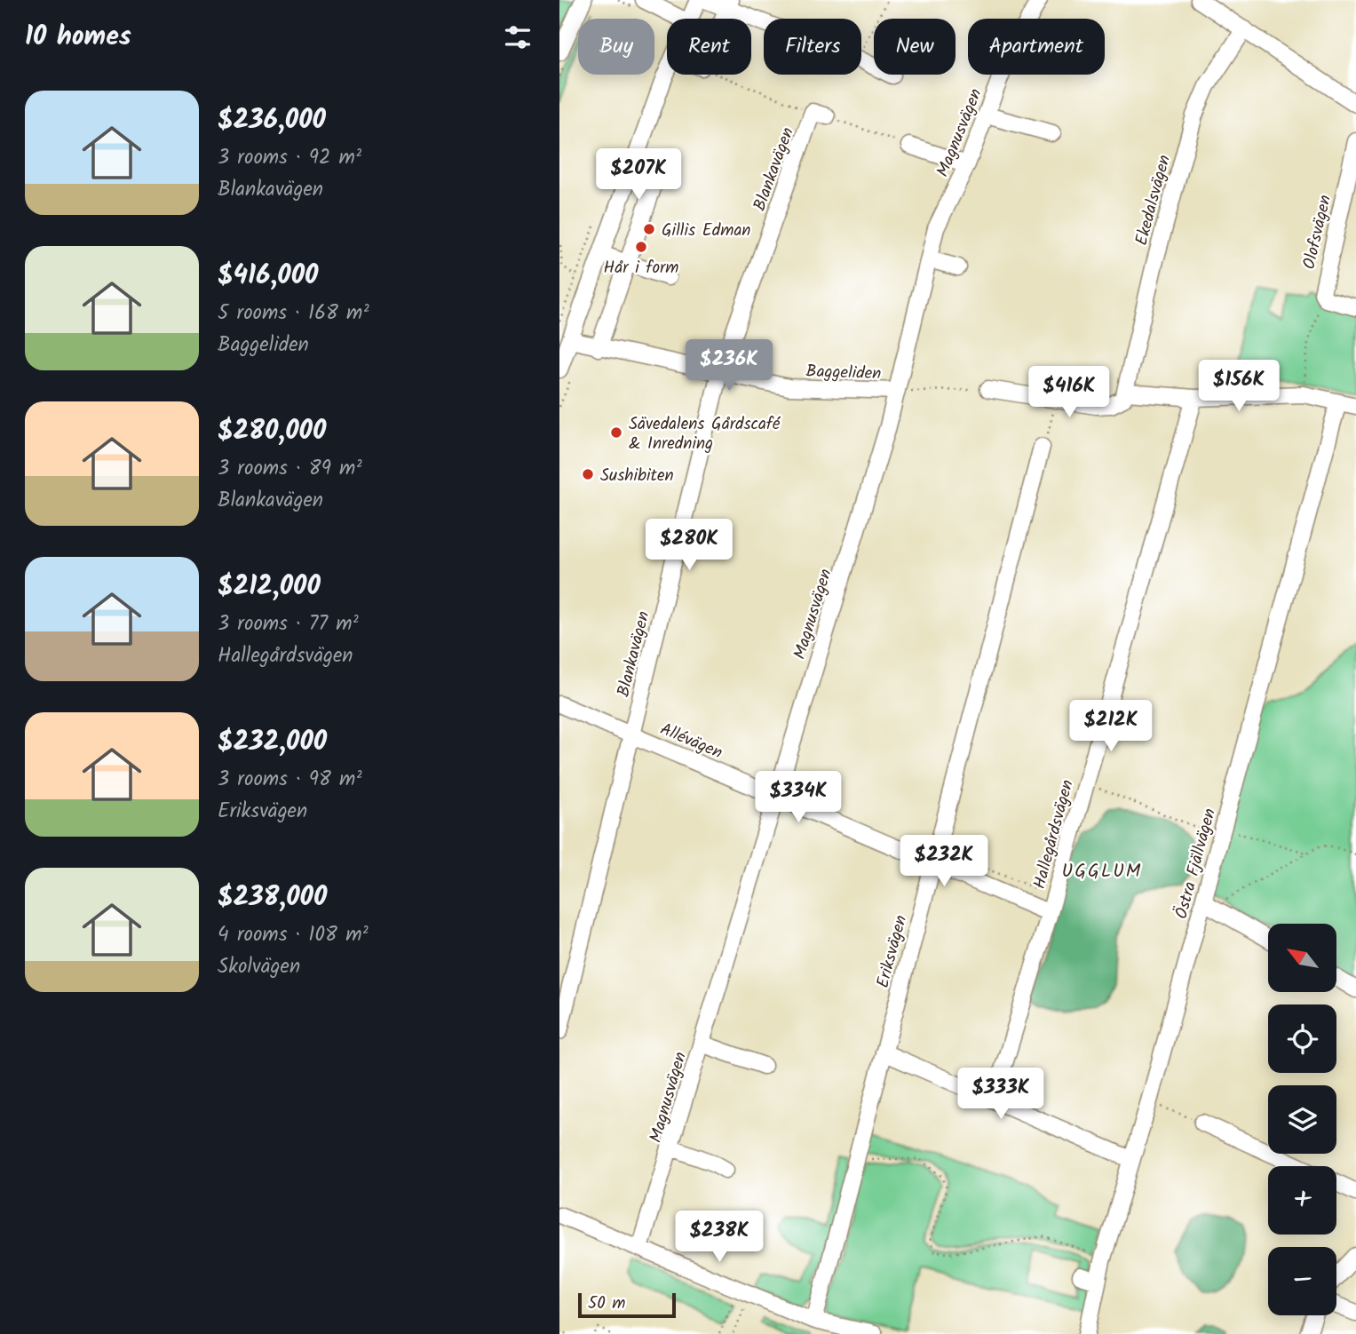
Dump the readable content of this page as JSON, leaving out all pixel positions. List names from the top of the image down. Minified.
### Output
{"streets":{"street":["Magnusvägen","Blankavägen","Ekedalsvägen","Olofsvägen","Baggeliden","Allévägen","Hallegårdsvägen","Östra Fjällvägen","Eriksvägen"]},"crossings":[["Magnusvägen","Baggeliden"],["Magnusvägen","Allévägen"],["Blankavägen","Baggeliden"],["Blankavägen","Allévägen"],["Allévägen","Hallegårdsvägen"],["Allévägen","Eriksvägen"]],"districts":["UGGLUM"],"places":["Gillis Edman","Hår i form","Sävedalens Gårdscafé & Inredning","Sushibiten"],"scale_bar":"50 m","north":"top left","page":{"heading":"10 homes","chip":["Buy","Rent","Filters","New","Apartment"],"list":[{"name":"$236,000","note":"3 rooms · 92 m² · Blankavägen"},{"name":"$416,000","note":"5 rooms · 168 m² · Baggeliden"},{"name":"$280,000","note":"3 rooms · 89 m² · Blankavägen"},{"name":"$212,000","note":"3 rooms · 77 m² · Hallegårdsvägen"},{"name":"$232,000","note":"3 rooms · 98 m² · Eriksvägen"},{"name":"$238,000","note":"4 rooms · 108 m² · Skolvägen"}],"price":["$207K","$236K","$156K","$416K","$280K","$212K","$334K","$232K","$333K","$238K"],"map_buttons":["+","−"],"scale":"50 m"}}
